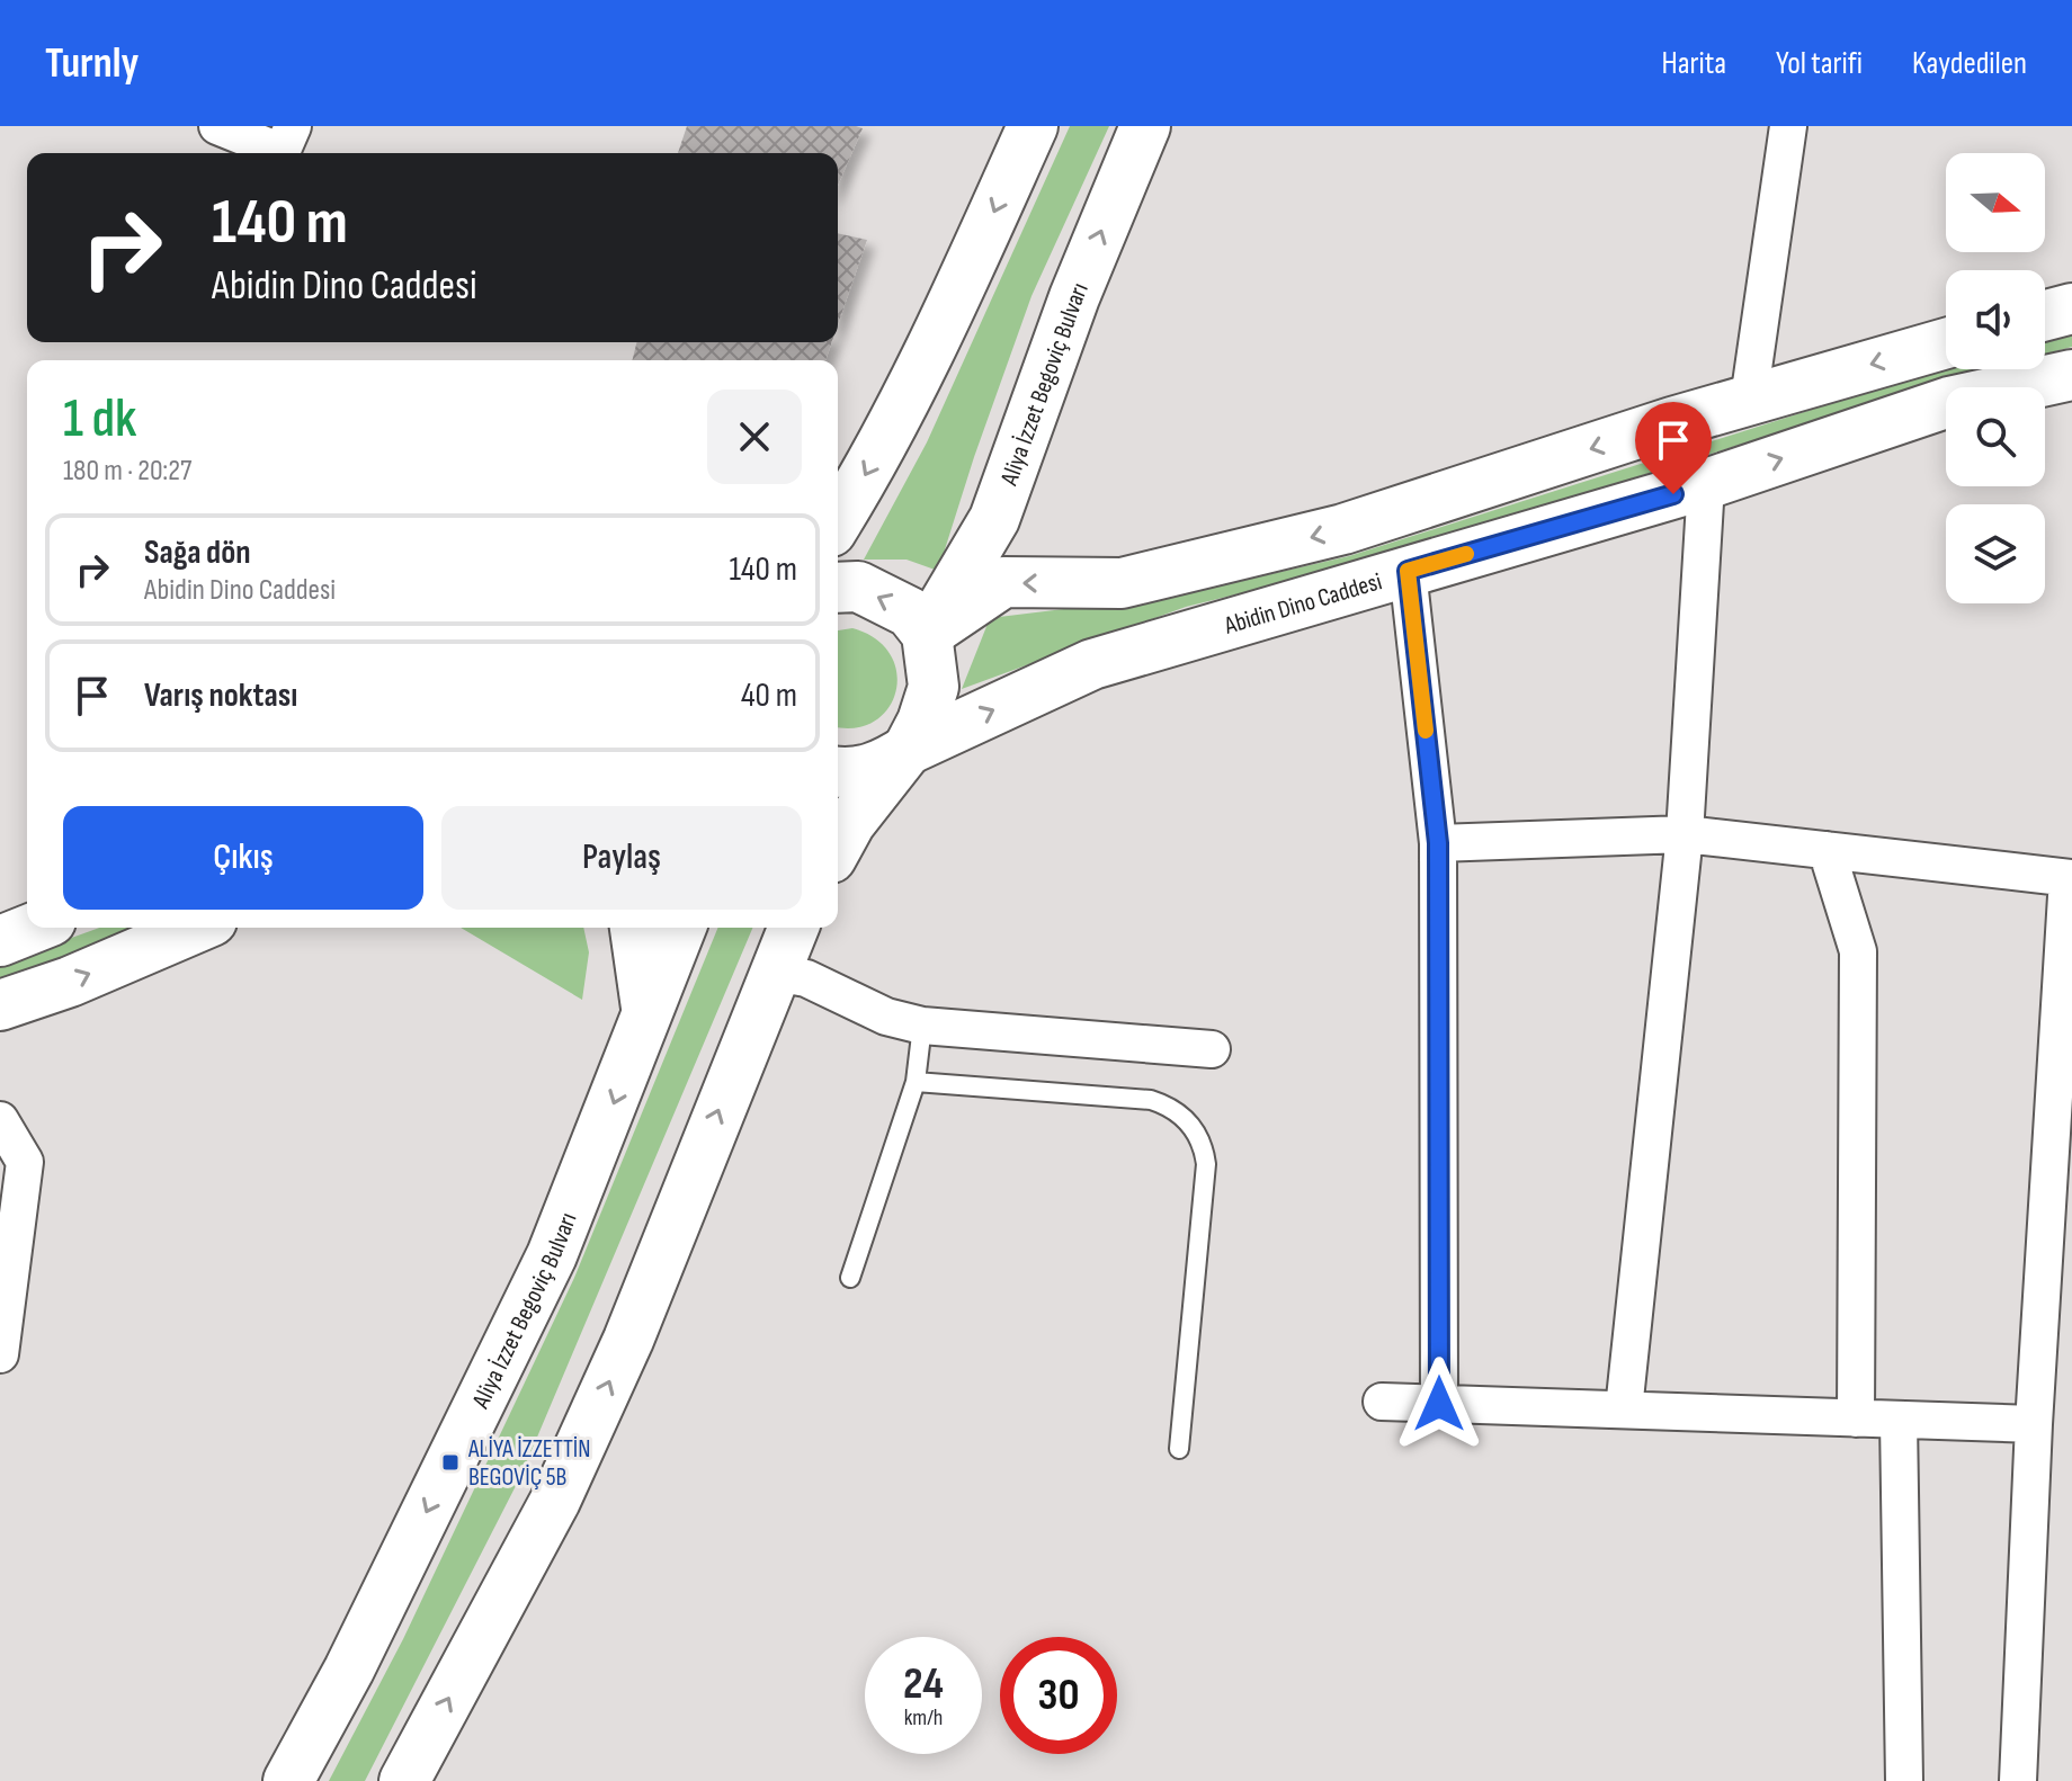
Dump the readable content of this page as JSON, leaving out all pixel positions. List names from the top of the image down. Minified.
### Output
{"streets":{"main road":["Aliya İzzet Begoviç Bulvarı","Abidin Dino Caddesi"]},"places":{"transit":["ALİYA İZZETTİN BEGOVİÇ 5B"]},"north":"right","page":{"header":"Turnly","nav":["Harita","Yol tarifi","Kaydedilen"],"turn":["140 m","Abidin Dino Caddesi"],"heading":["1 dk","180 m · 20:27"],"list":[{"name":"Sağa dön","note":"Abidin Dino Caddesi","value":"140 m"},{"name":"Varış noktası","value":"40 m"}],"buttons":["Çıkış","Paylaş"],"speed":"24 km/h","limit":"30"}}
